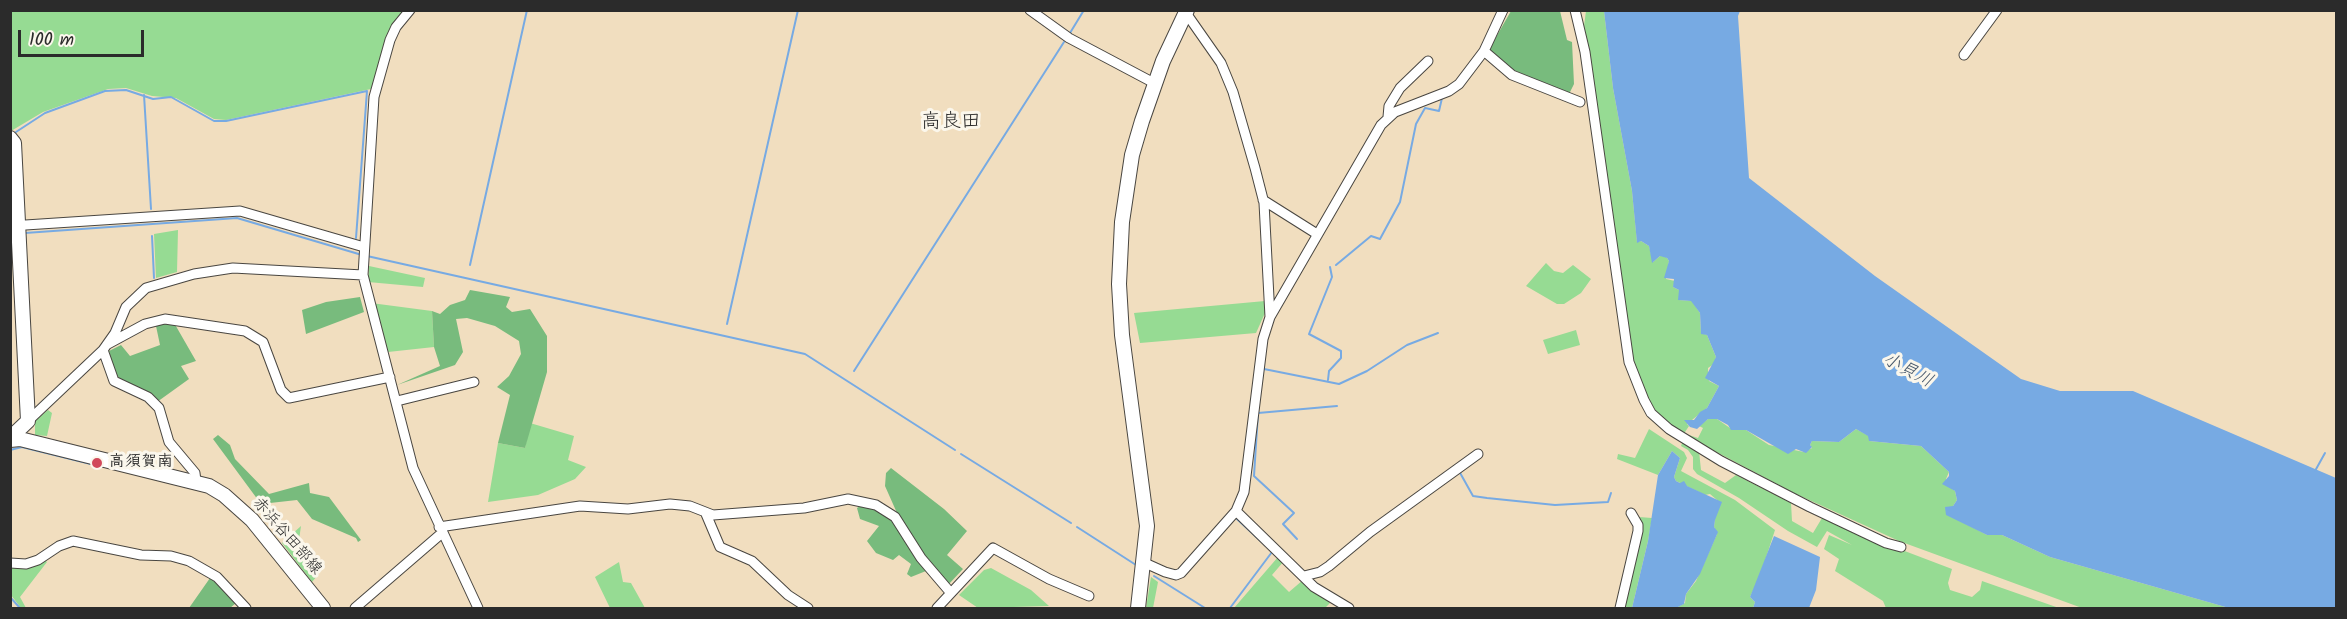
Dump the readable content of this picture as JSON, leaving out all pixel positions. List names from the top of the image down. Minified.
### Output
{"streets":{"main road":["赤浜谷田部線"]},"districts":["高良田"],"water":["小貝川"],"places":["高須賀南"],"scale_bar":"100 m"}
